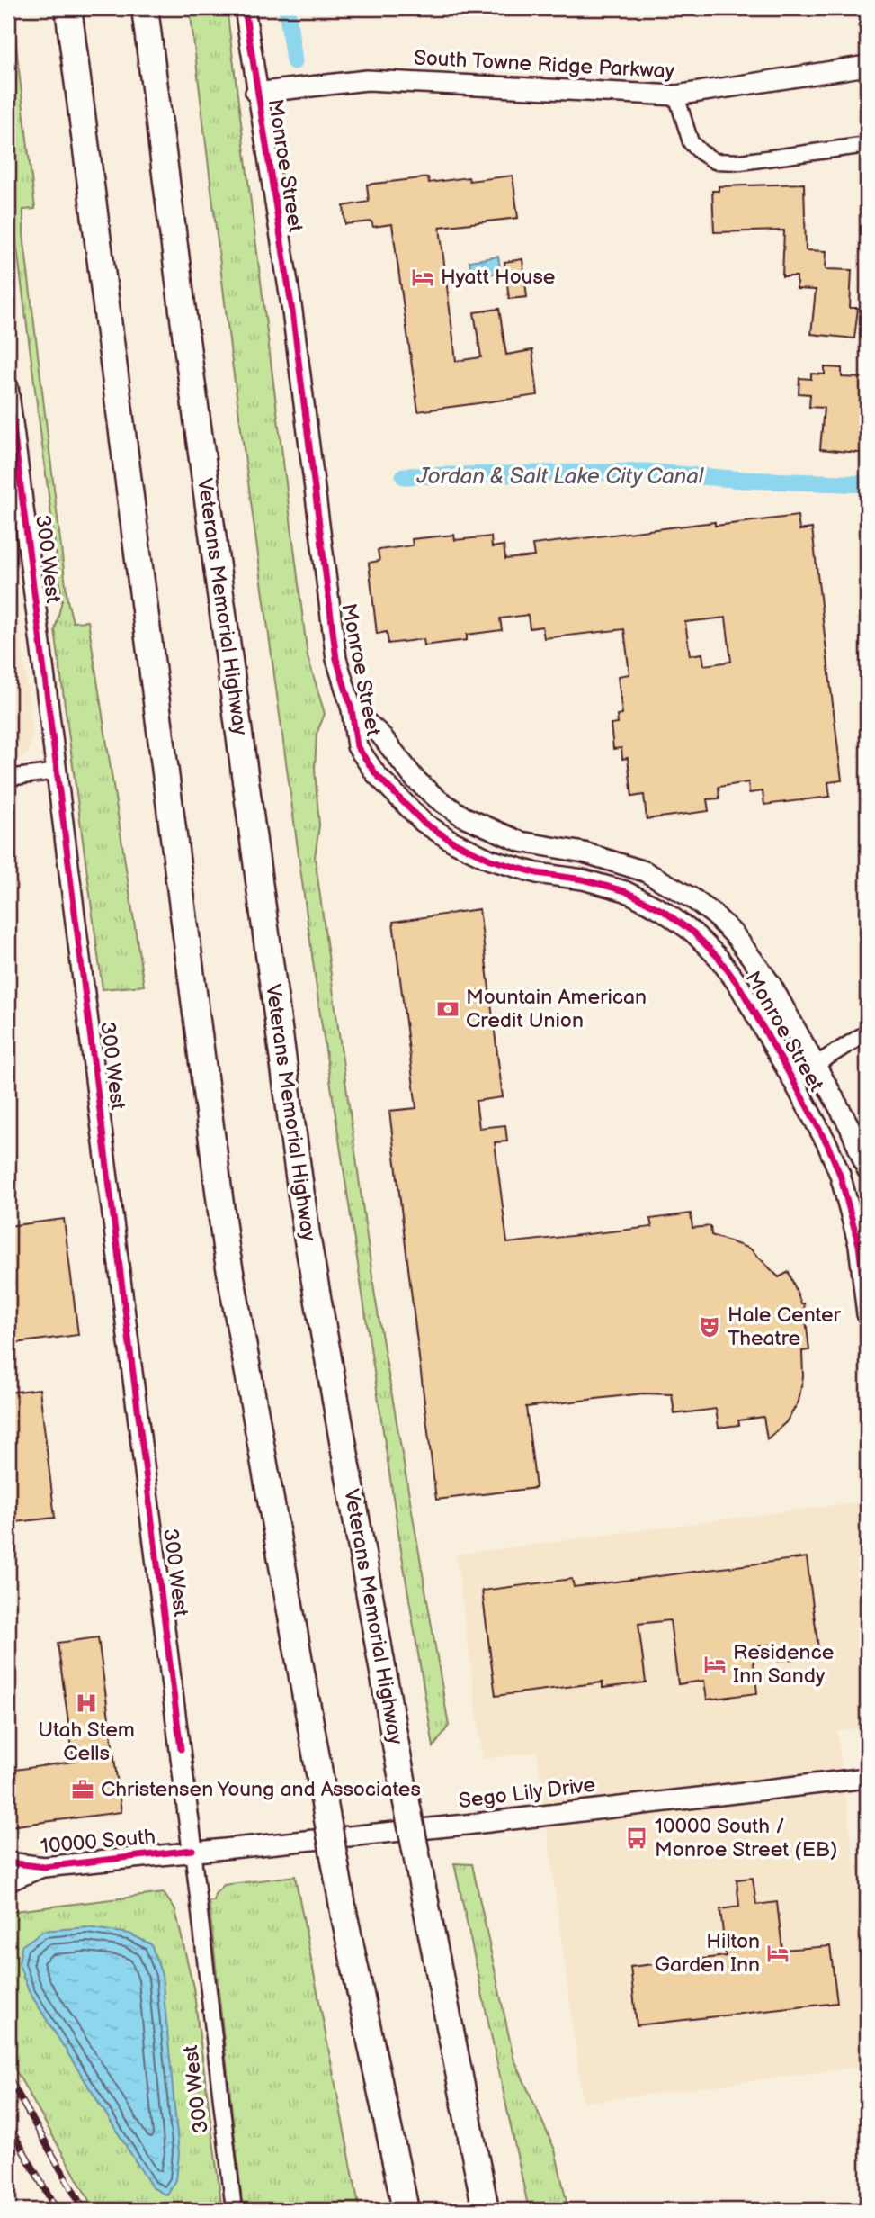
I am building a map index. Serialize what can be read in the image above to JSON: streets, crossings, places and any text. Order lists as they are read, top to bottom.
{
  "streets": {
    "highway": ["Veterans Memorial Highway"],
    "street": [
      "South Towne Ridge Parkway",
      "Monroe Street",
      "300 West",
      "Sego Lily Drive",
      "10000 South"
    ]
  },
  "crossings": [
    ["South Towne Ridge Parkway", "Monroe Street"],
    ["300 West", "Sego Lily Drive"],
    ["300 West", "10000 South"],
    ["Sego Lily Drive", "10000 South"]
  ],
  "water": ["Jordan & Salt Lake City Canal"],
  "places": {
    "hotel": ["Hyatt House", "Residence Inn Sandy", "Hilton Garden Inn"],
    "bank": ["Mountain American Credit Union"],
    "theatre": ["Hale Center Theatre"],
    "hospital": ["Utah Stem Cells"],
    "office": ["Christensen Young and Associates"],
    "bus stop": ["10000 South / Monroe Street (EB)"]
  }
}
